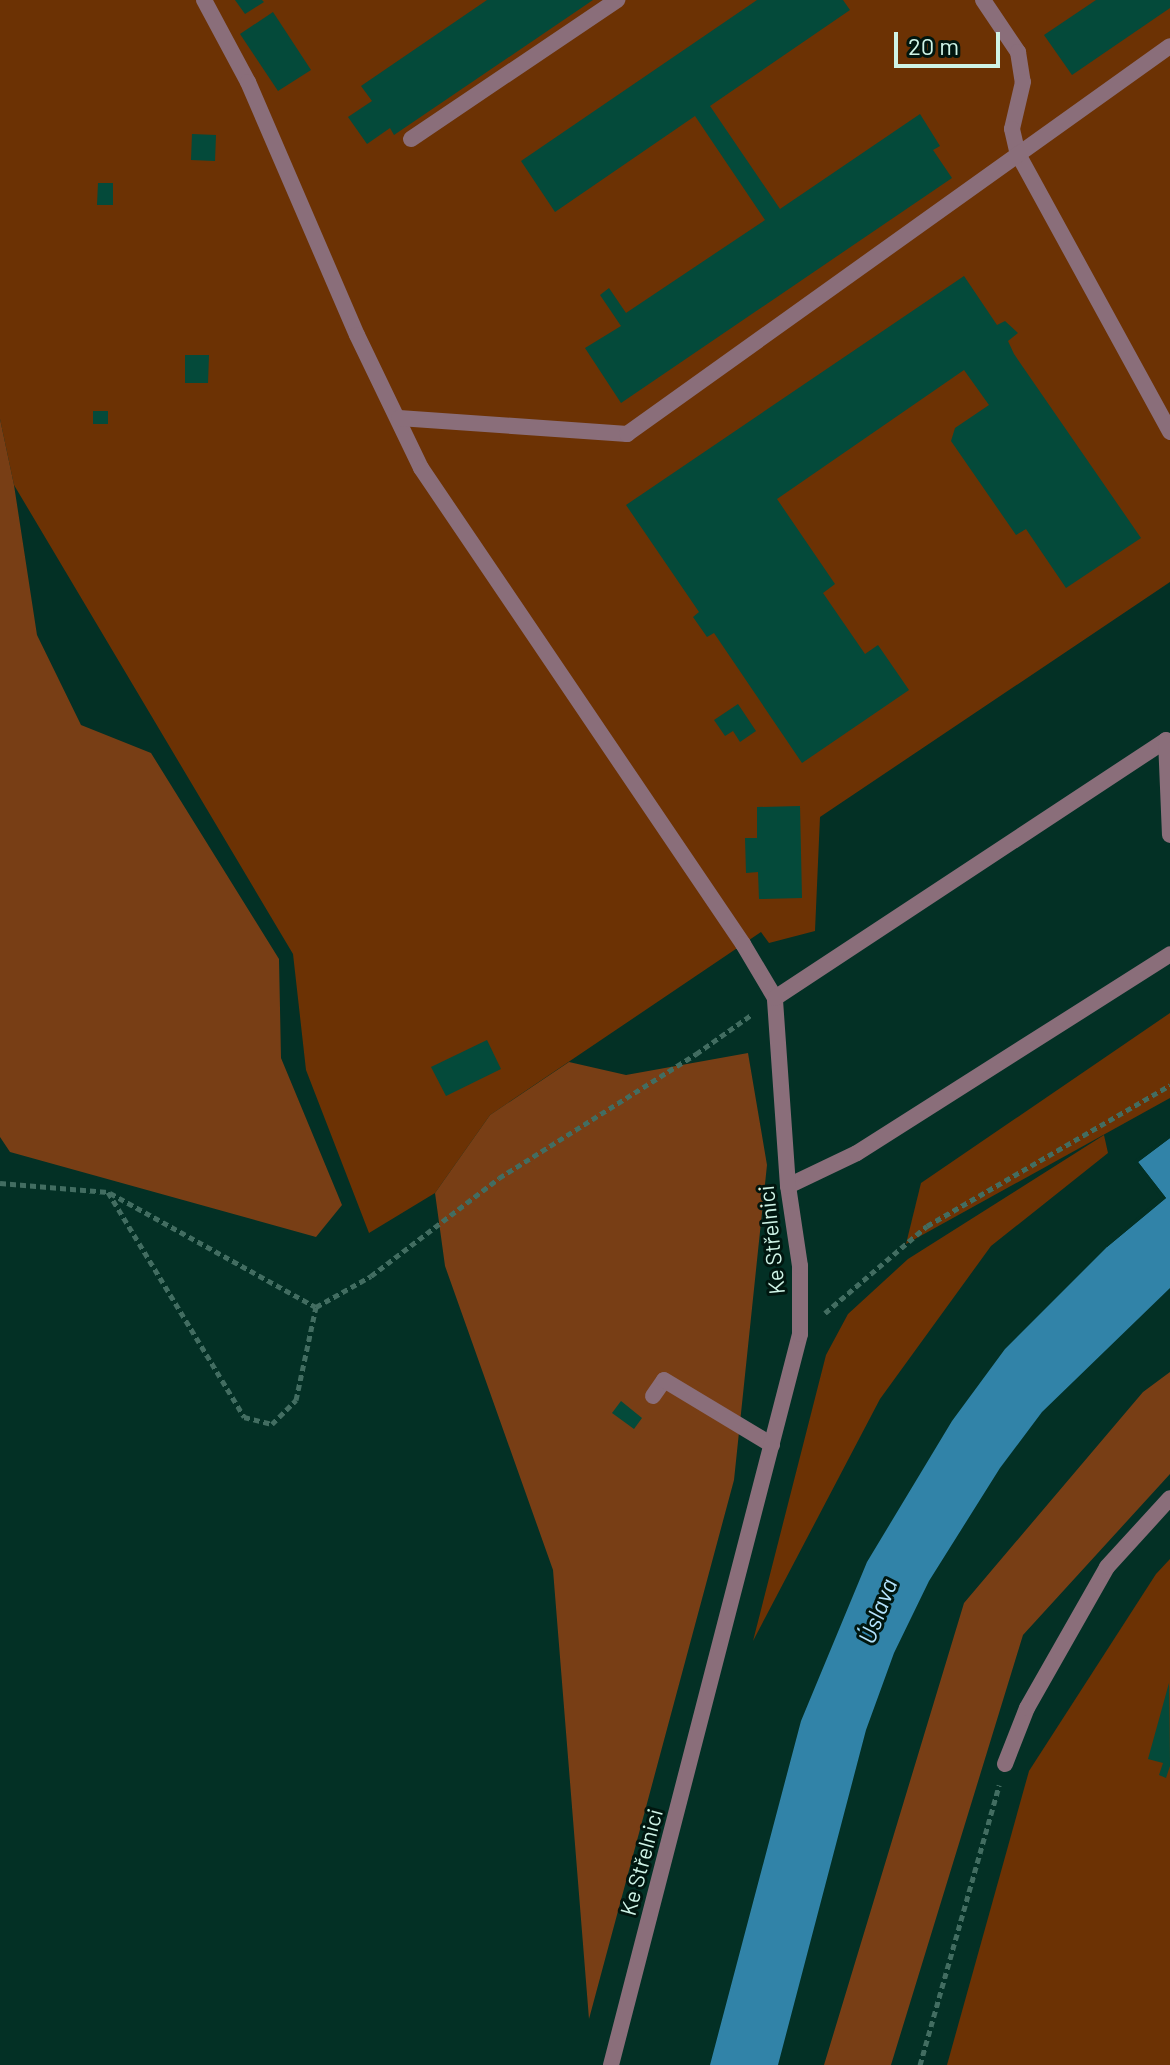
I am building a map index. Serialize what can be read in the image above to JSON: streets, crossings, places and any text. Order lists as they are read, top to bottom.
{
  "streets": {
    "lane": ["Ke Střelnici"]
  },
  "water": ["Úslava"],
  "scale_bar": "20 m"
}
